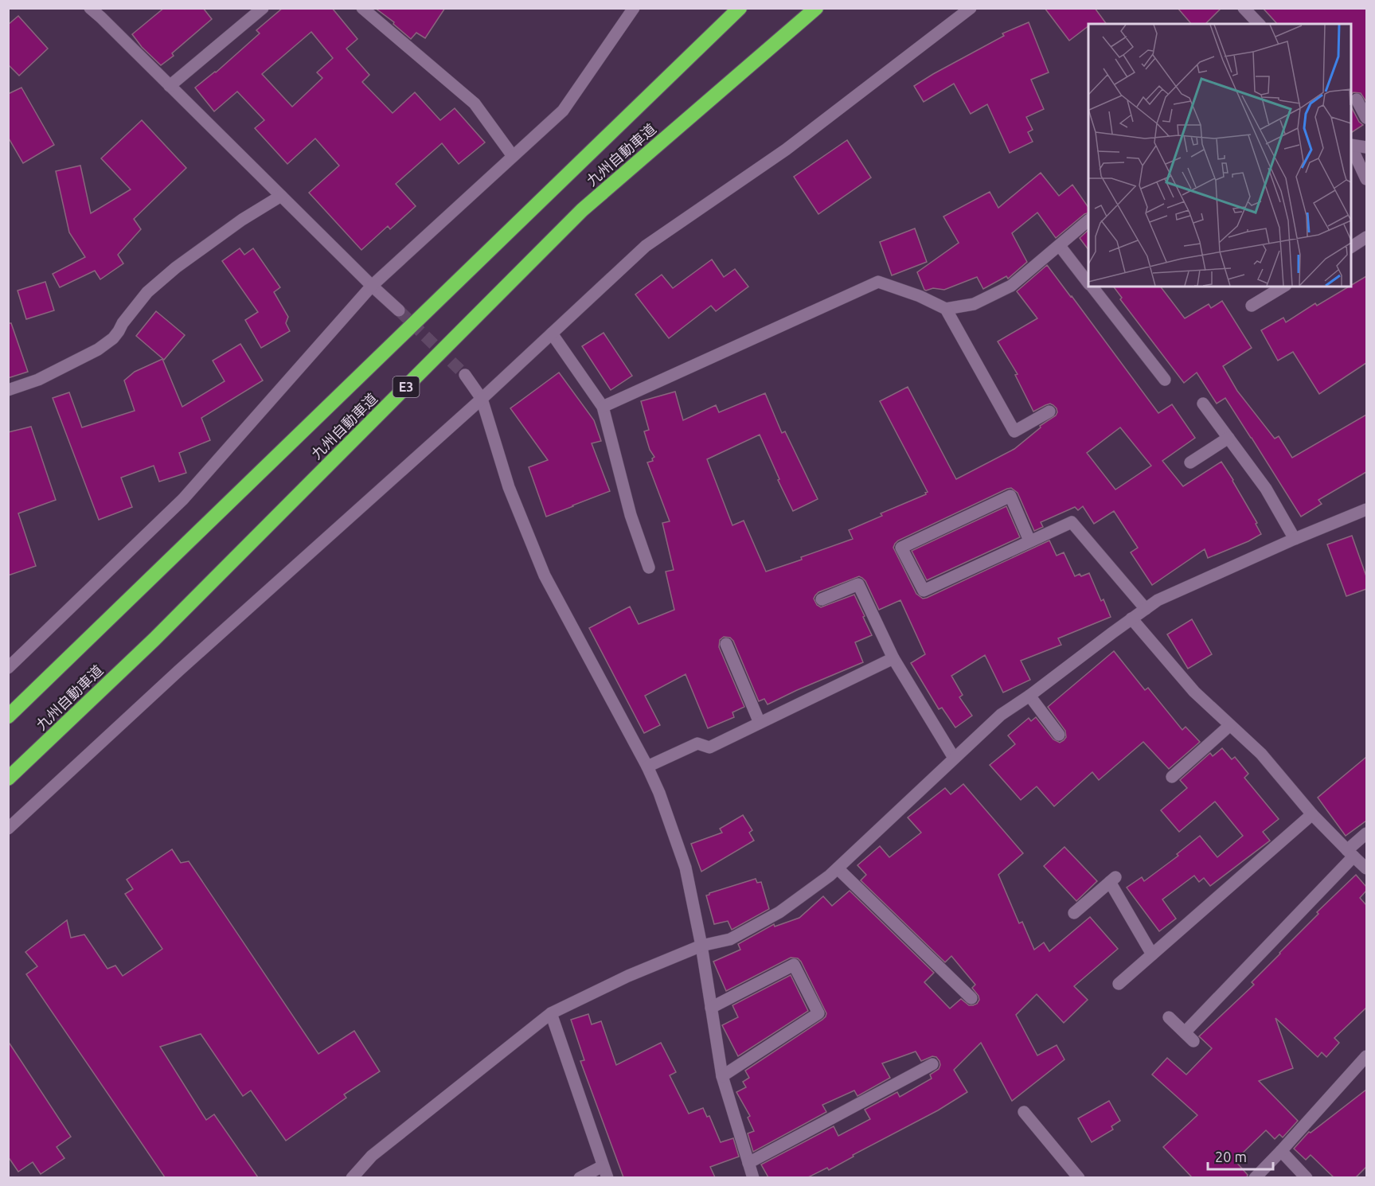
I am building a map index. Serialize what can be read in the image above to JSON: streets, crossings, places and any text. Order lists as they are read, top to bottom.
{
  "streets": {
    "highway": ["九州自動車道", "E3"]
  },
  "scale_bar": "20 m"
}
